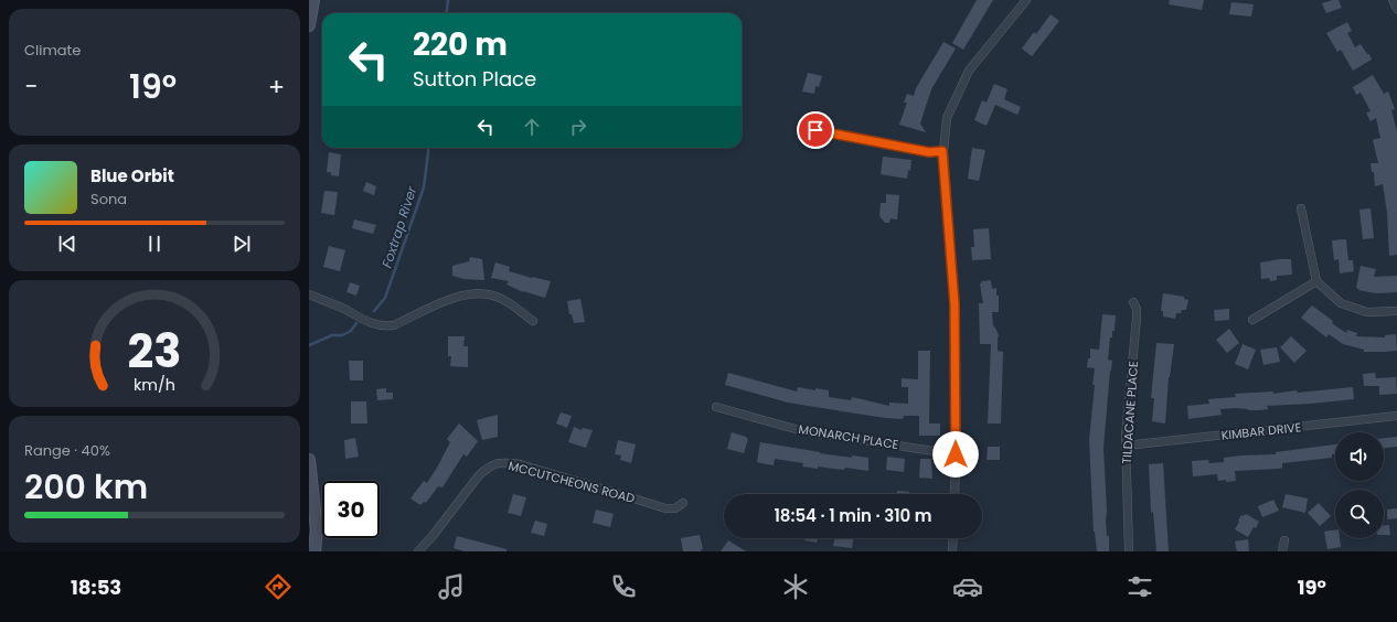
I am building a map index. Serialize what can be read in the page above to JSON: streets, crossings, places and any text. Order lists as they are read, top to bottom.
{
  "streets": {
    "street": [
      "TILDACANE PLACE",
      "KIMBAR DRIVE",
      "MONARCH PLACE",
      "MCCUTCHEONS ROAD"
    ]
  },
  "crossings": [
    ["TILDACANE PLACE", "KIMBAR DRIVE"]
  ],
  "water": ["Foxtrap River"],
  "page": {
    "tile": [
      "Climate",
      ["Range · 40%", "200 km"]
    ],
    "turn": ["220 m", "Sutton Place"],
    "heat": ["−", "19°", "+"],
    "song": ["Blue Orbit", "Sona"],
    "limit": "30",
    "trip": "18:54 · 1 min · 310 m",
    "tabs": ["18:53", "19°"],
    "gauge": ["23", "km/h"]
  }
}
